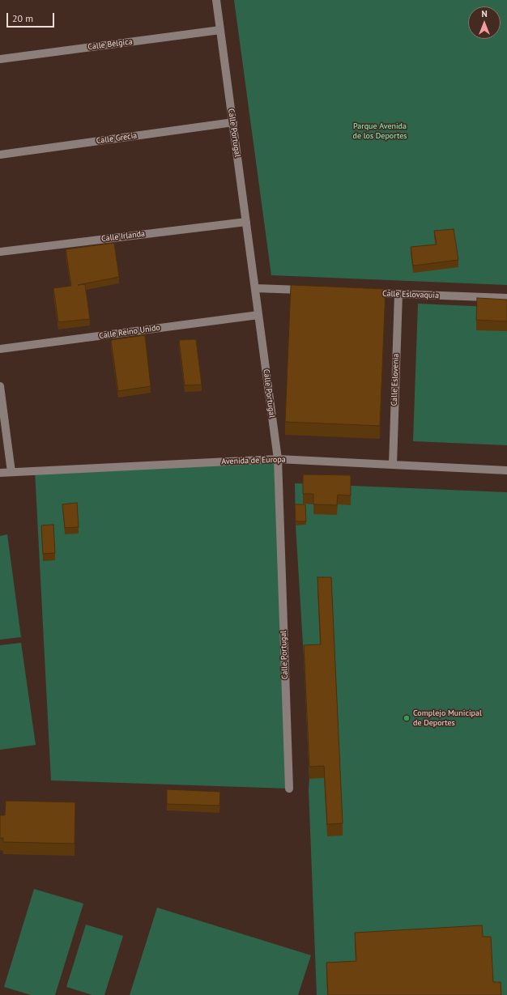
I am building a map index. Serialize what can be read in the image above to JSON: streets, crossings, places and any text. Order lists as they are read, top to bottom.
{
  "streets": {
    "street": [
      "Calle Bélgica",
      "Calle Portugal",
      "Calle Grecia",
      "Calle Irlanda",
      "Calle Eslovaquia",
      "Calle Reino Unido",
      "Calle Eslovenia",
      "Avenida de Europa"
    ]
  },
  "crossings": [
    ["Calle Bélgica", "Calle Portugal"],
    ["Calle Portugal", "Calle Grecia"],
    ["Calle Portugal", "Calle Irlanda"],
    ["Calle Portugal", "Calle Reino Unido"],
    ["Calle Portugal", "Avenida de Europa"],
    ["Calle Eslovaquia", "Calle Eslovenia"],
    ["Calle Eslovenia", "Avenida de Europa"]
  ],
  "parks": ["Parque Avenida de los Deportes"],
  "places": ["Complejo Municipal de Deportes"],
  "scale_bar": "20 m",
  "north": "top"
}
